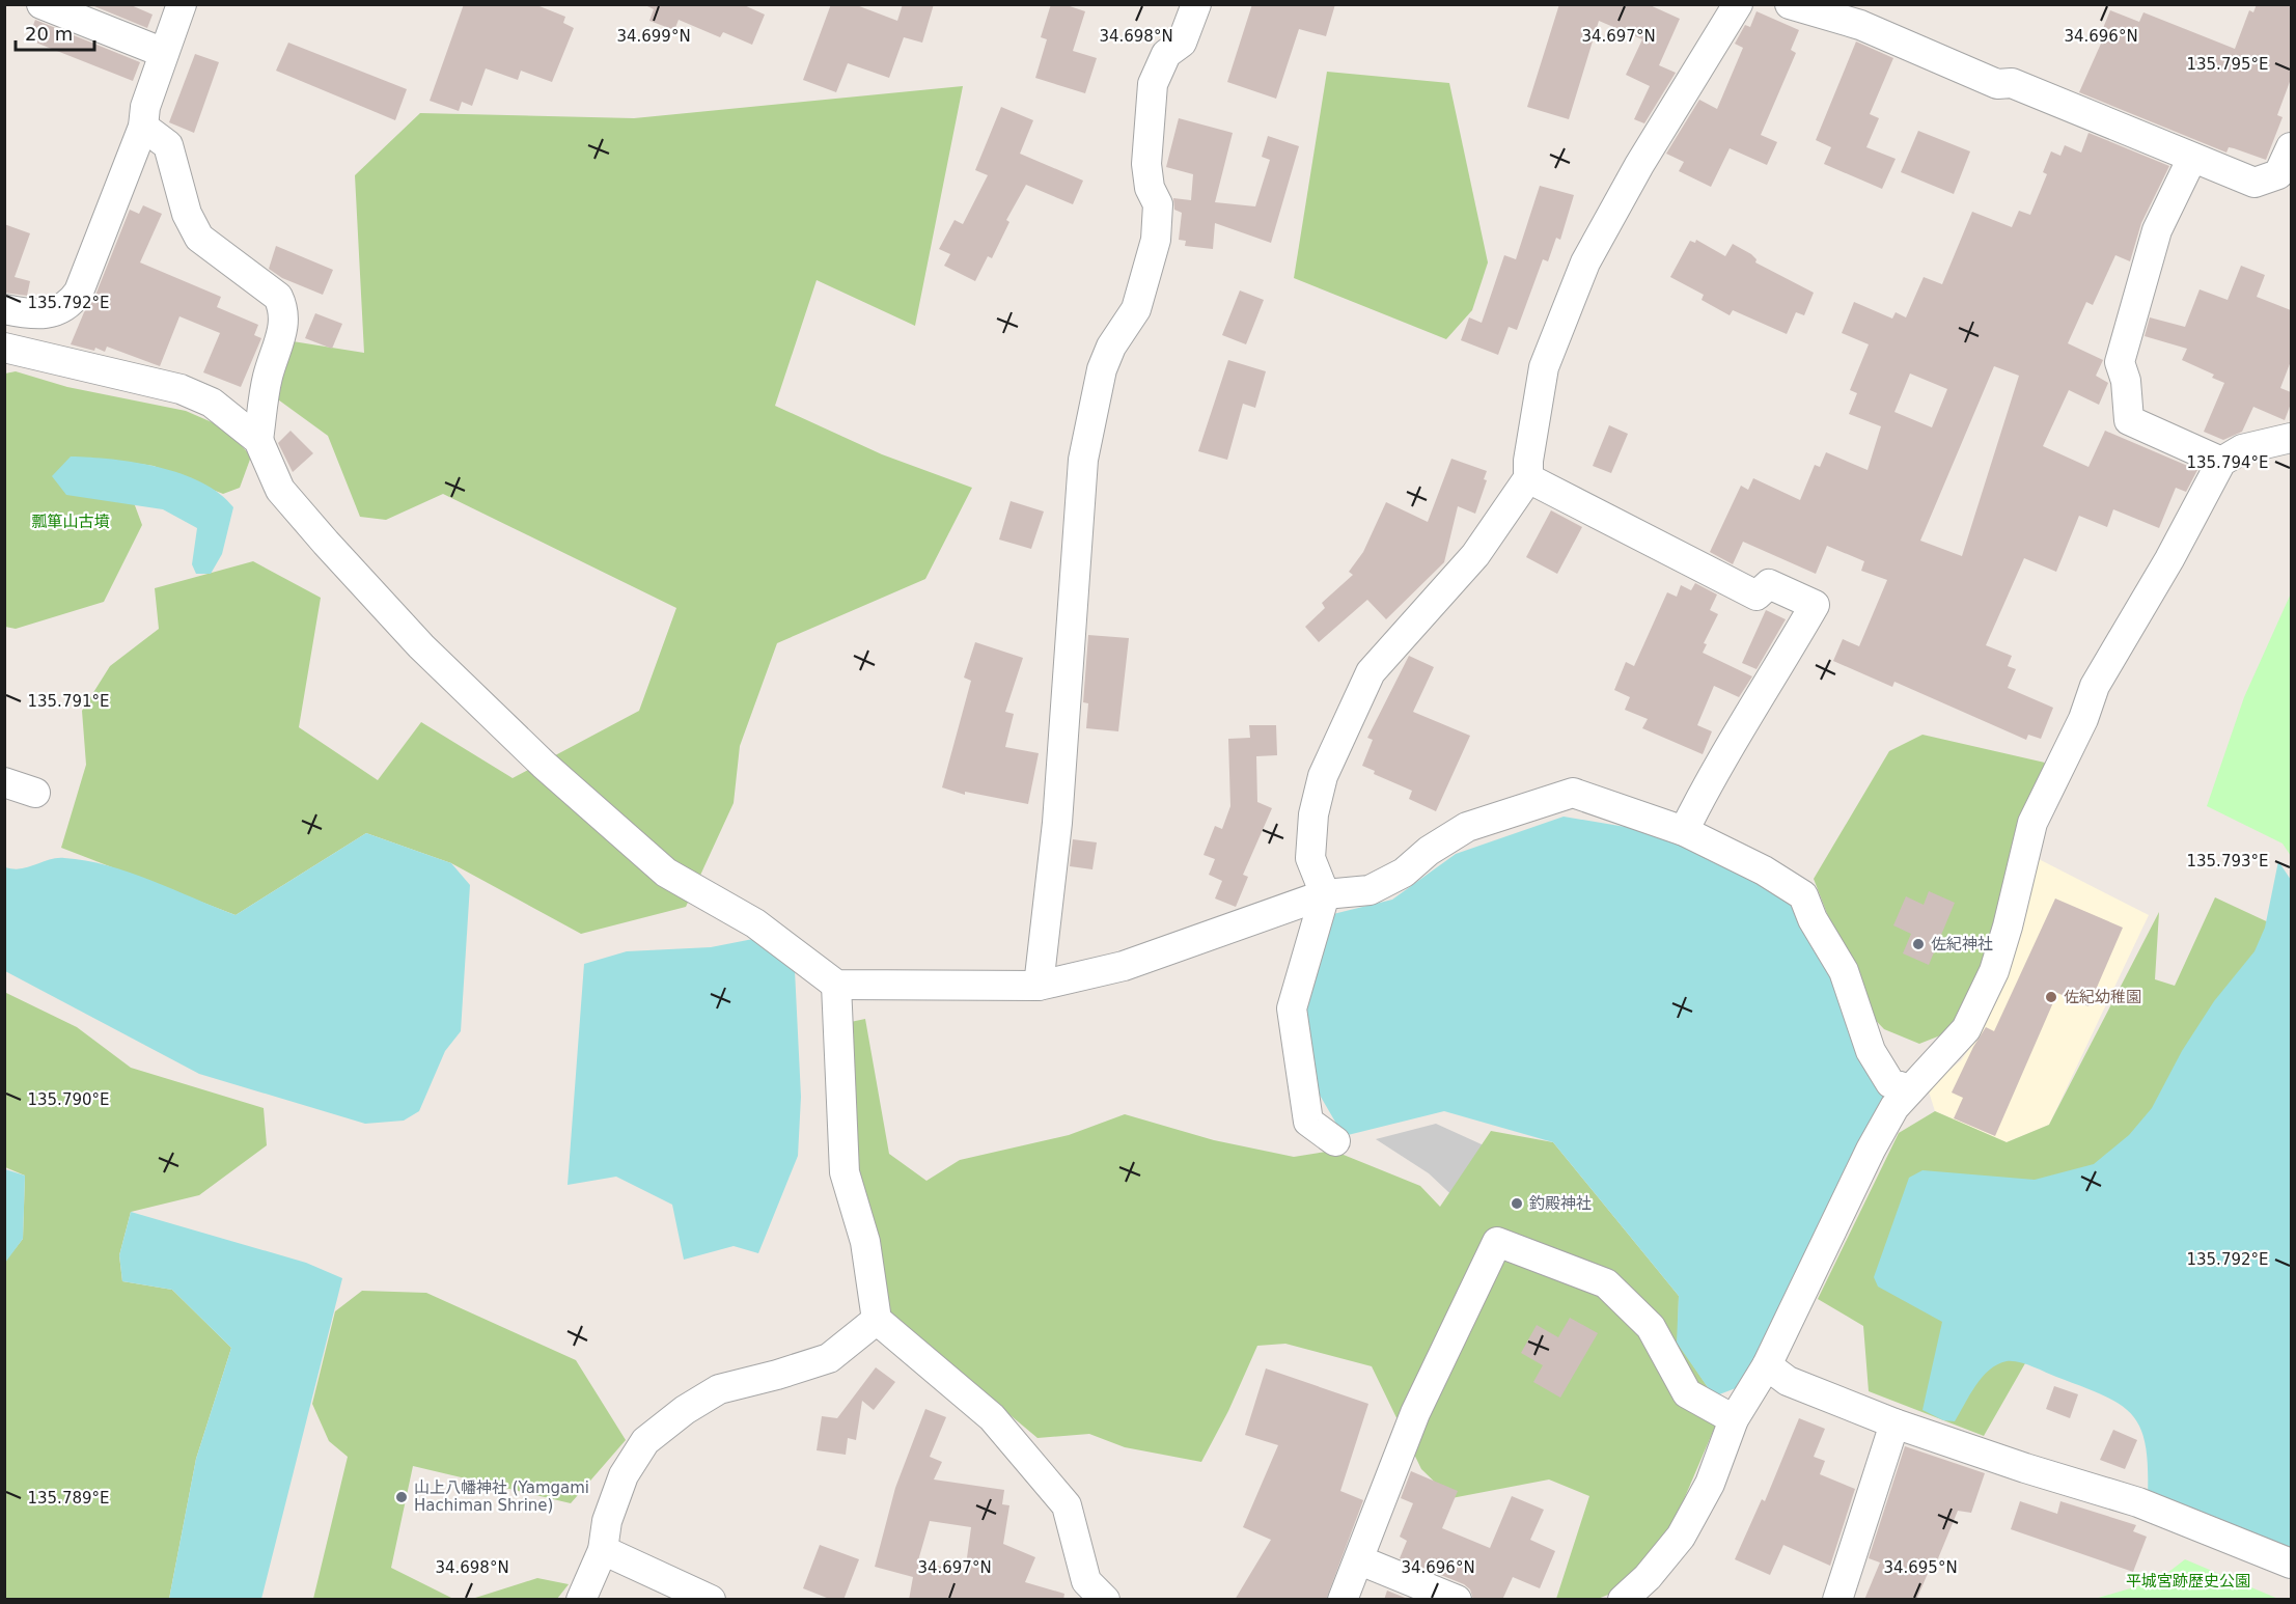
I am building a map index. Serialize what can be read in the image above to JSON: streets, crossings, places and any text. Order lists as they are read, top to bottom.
{
  "parks": ["瓢箪山古墳", "平城宮跡歴史公園"],
  "places": [
    "佐紀神社",
    "佐紀幼稚園",
    "釣殿神社",
    "山上八幡神社 (Yamgami Hachiman Shrine)"
  ],
  "scale_bar": "20 m",
  "coordinates": [
    "34.699°N",
    "34.698°N",
    "34.697°N",
    "34.696°N",
    "135.795°E",
    "135.792°E",
    "135.794°E",
    "135.791°E",
    "135.793°E",
    "135.790°E",
    "135.789°E",
    "34.695°N"
  ]
}
